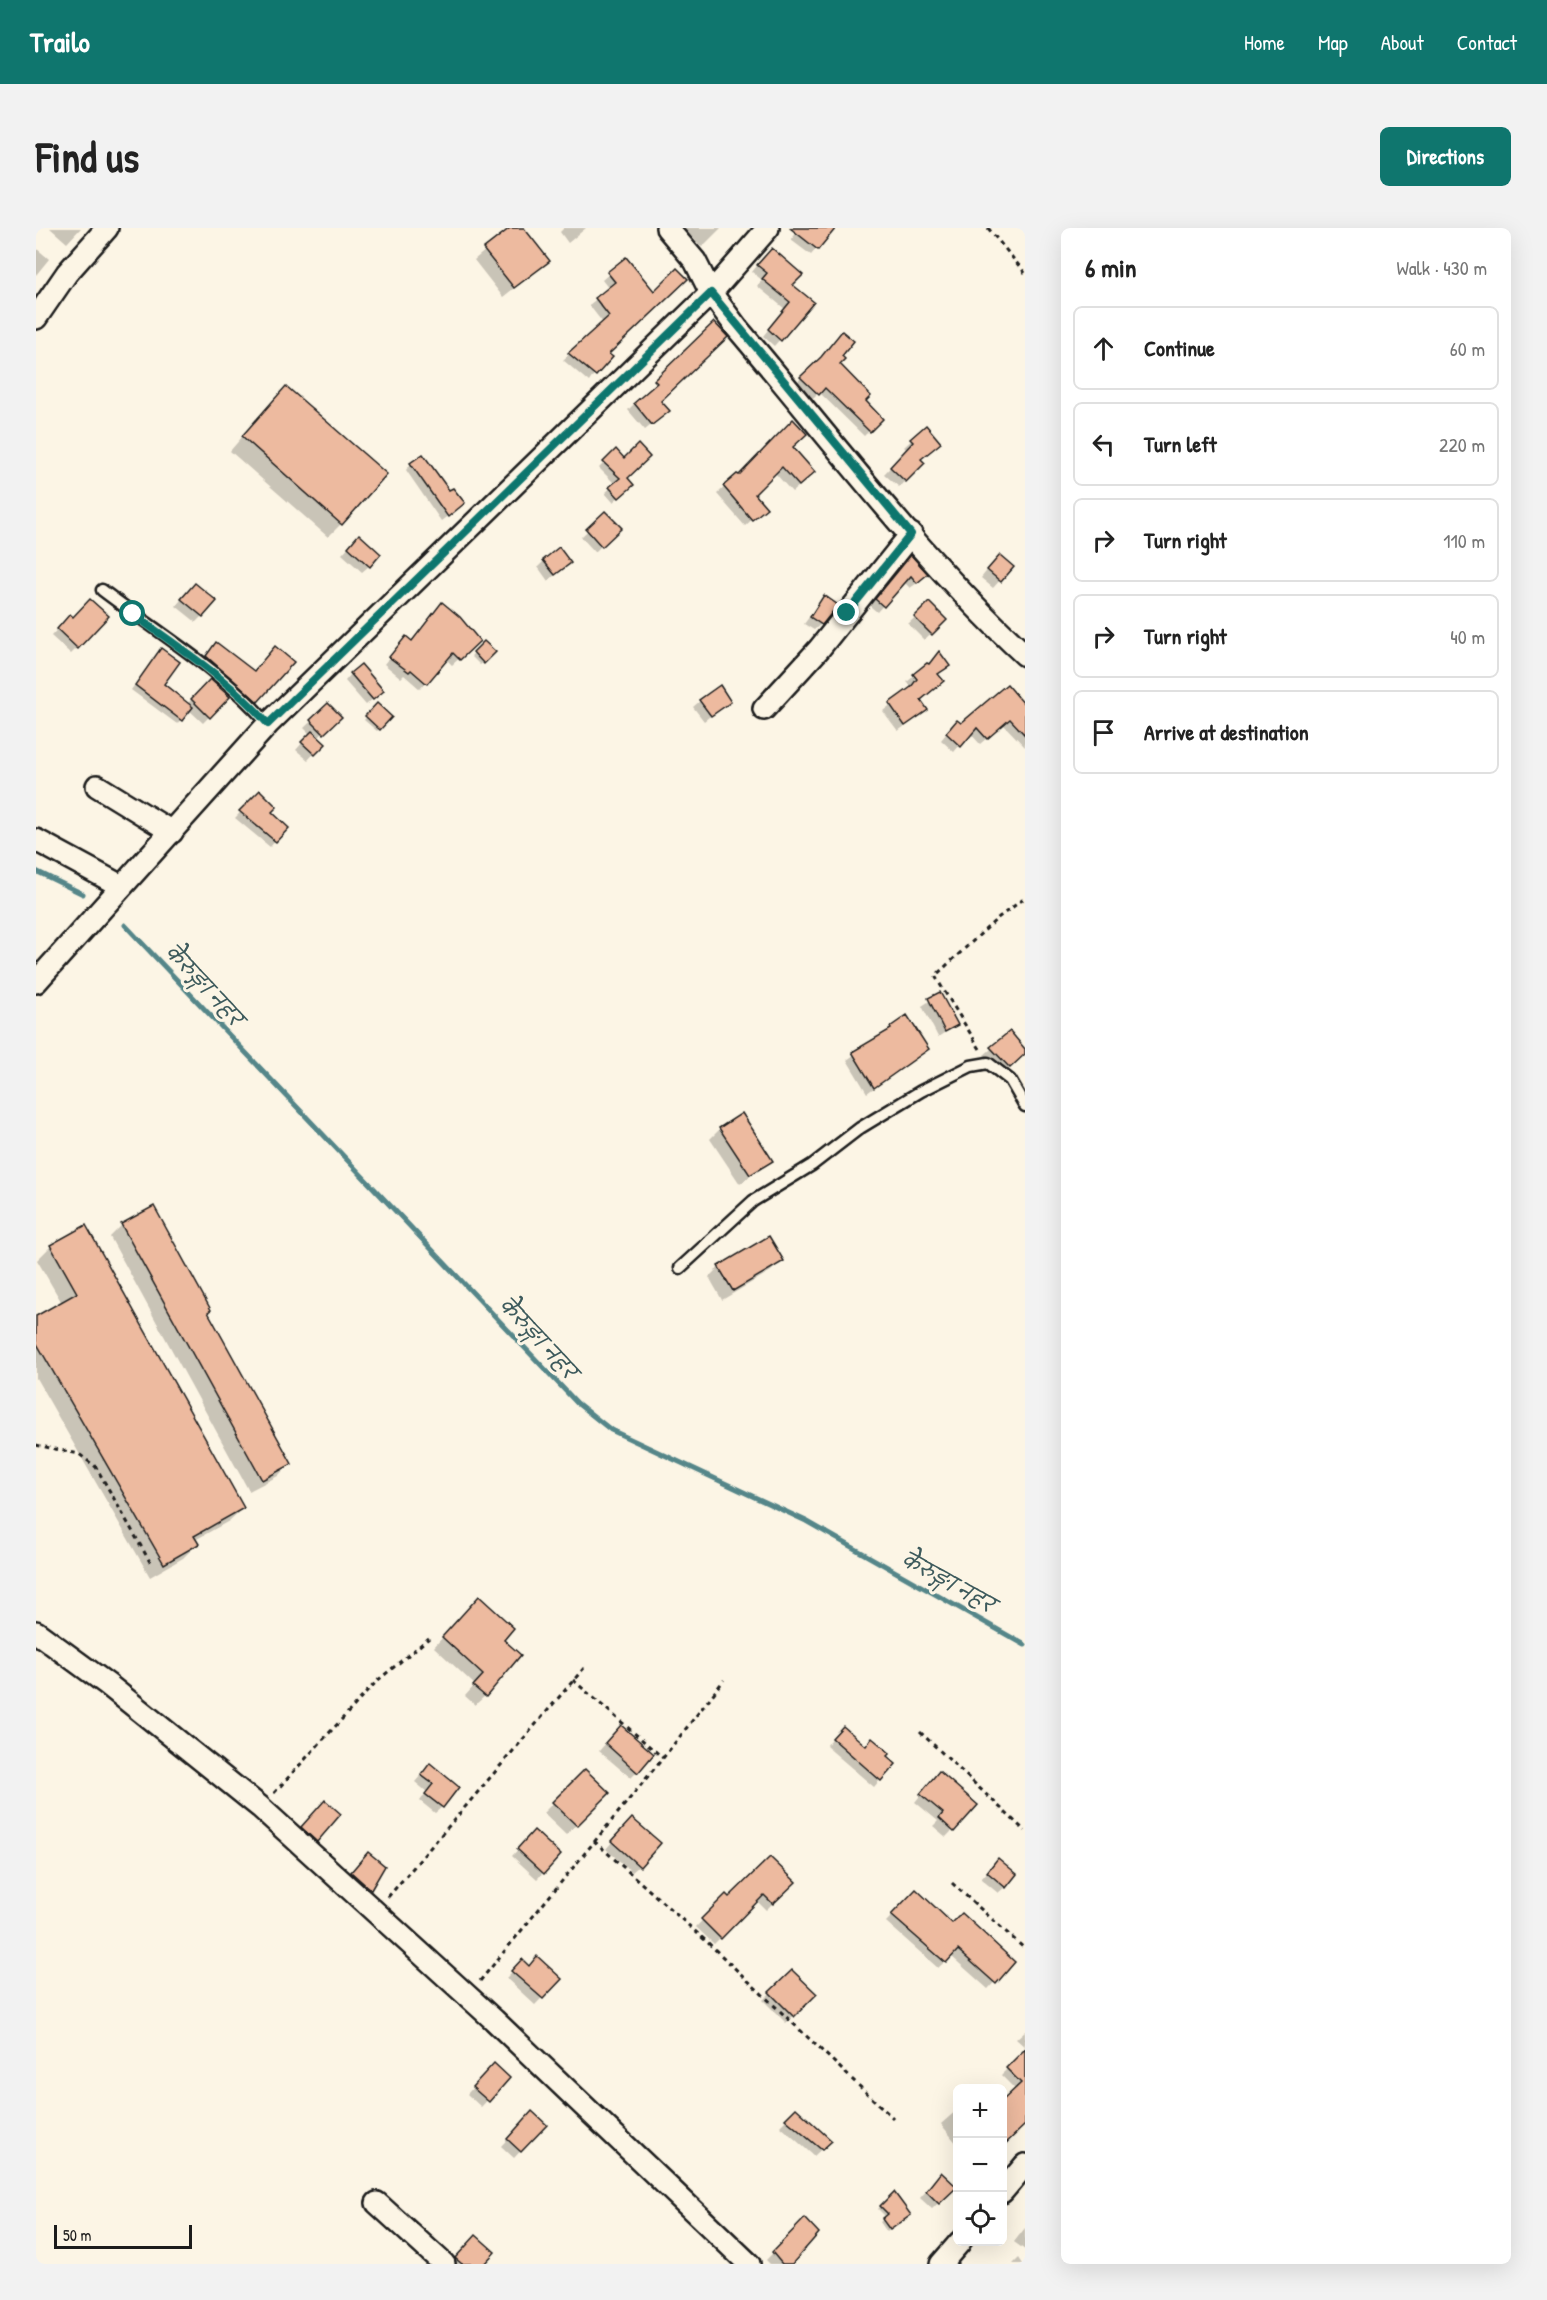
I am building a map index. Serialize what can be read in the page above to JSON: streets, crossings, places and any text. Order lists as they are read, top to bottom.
{
  "water": ["केेरुङ्गा नहर"],
  "scale_bar": "50 m",
  "page": {
    "header": "Trailo",
    "nav": [
      "Home",
      "Map",
      "About",
      "Contact"
    ],
    "buttons": "Directions",
    "title": "Find us",
    "heading": ["6 min", "Walk · 430 m"],
    "list": [
      ["Continue", "60 m"],
      ["Turn left", "220 m"],
      ["Turn right", "110 m"],
      ["Turn right", "40 m"],
      "Arrive at destination"
    ],
    "map_buttons": ["+", "−"],
    "scale": "50 m"
  }
}
